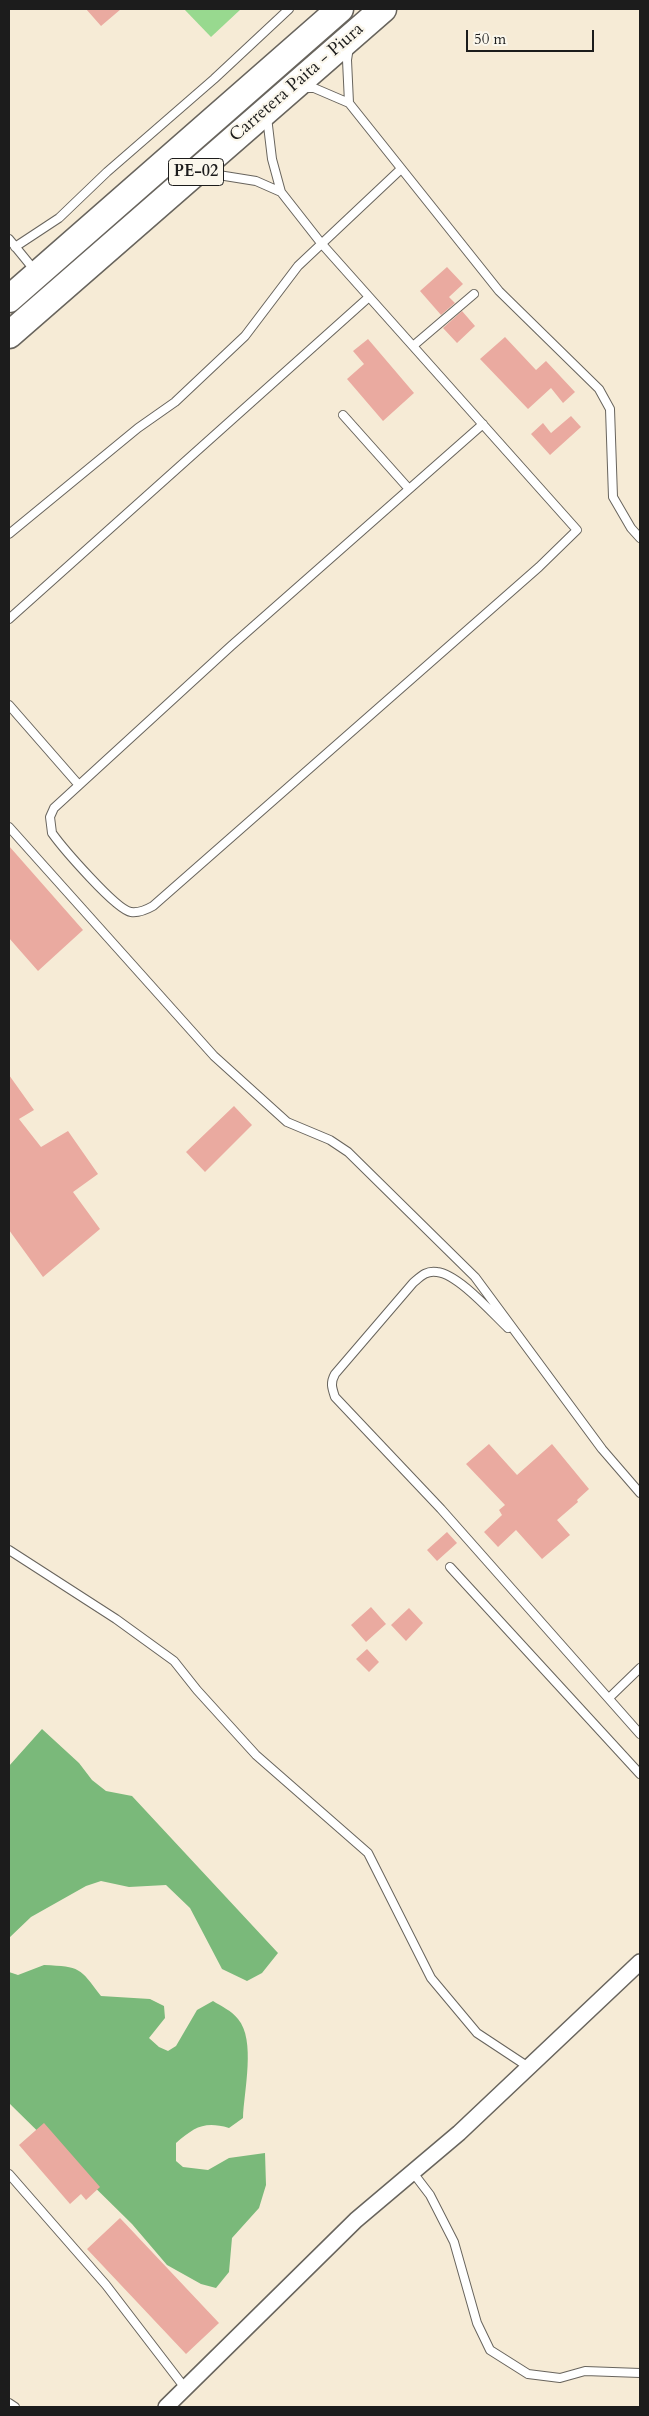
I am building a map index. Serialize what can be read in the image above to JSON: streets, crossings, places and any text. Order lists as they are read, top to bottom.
{
  "streets": {
    "highway": ["Carretera Paita - Piura", "PE-02"]
  },
  "scale_bar": "50 m"
}
